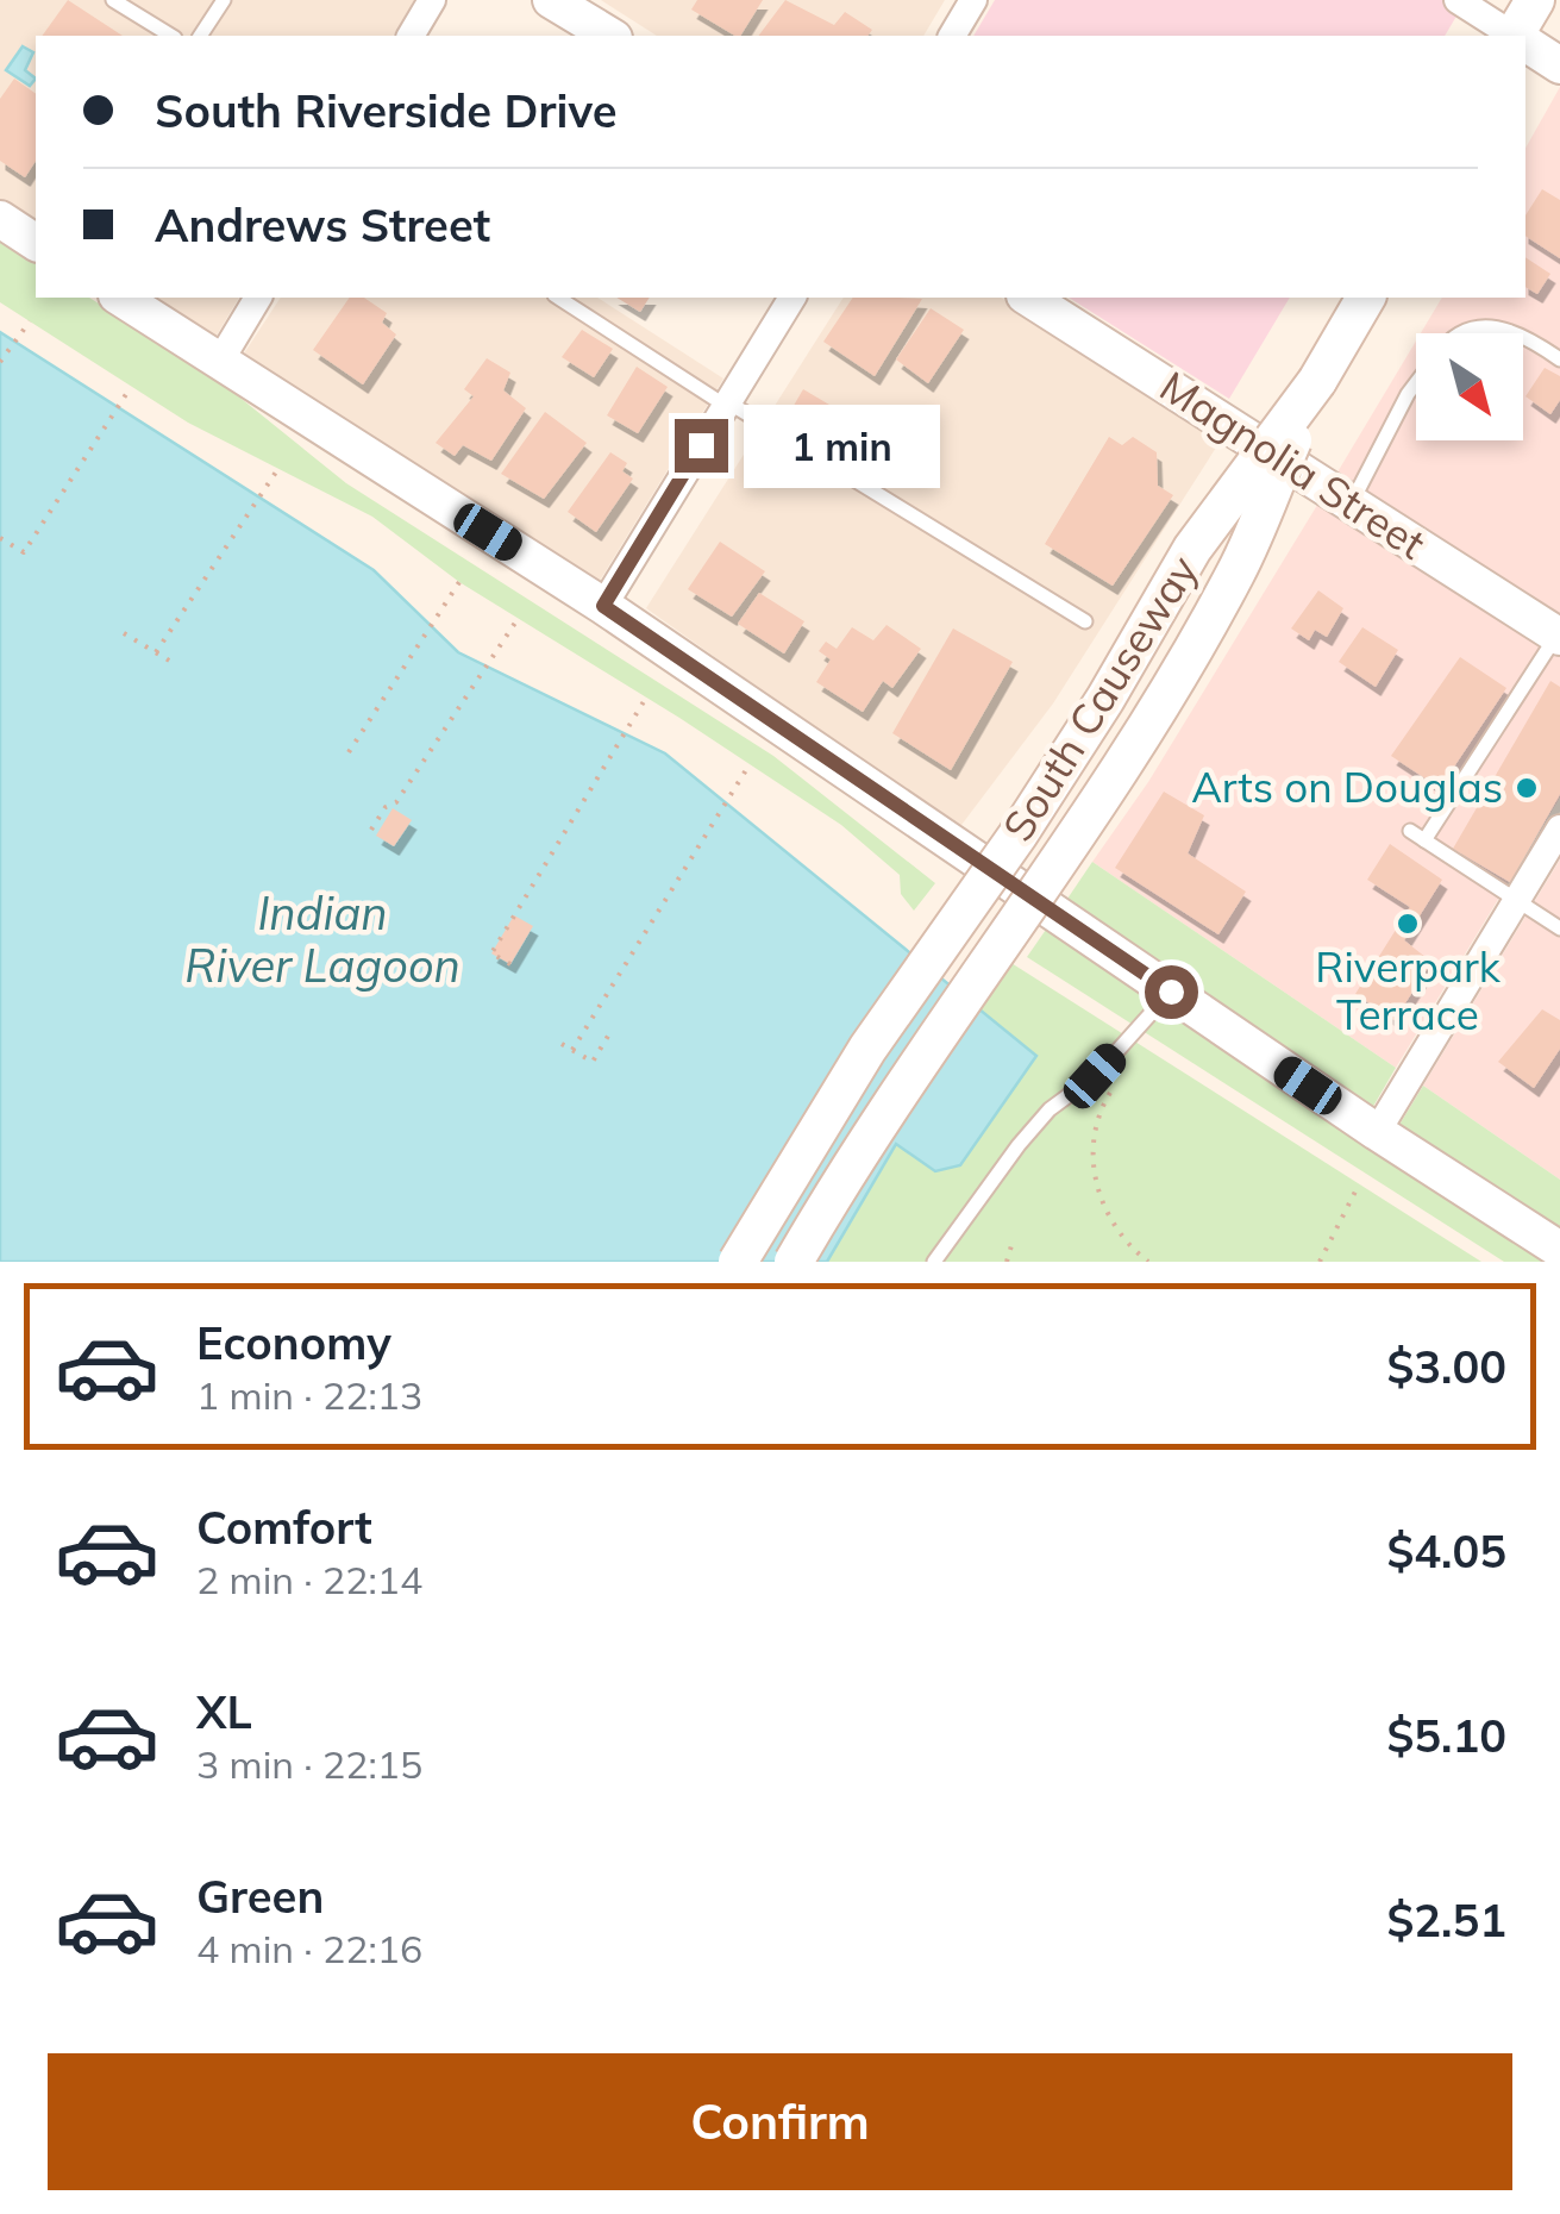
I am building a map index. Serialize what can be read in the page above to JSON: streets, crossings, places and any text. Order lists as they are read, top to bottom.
{
  "streets": {
    "main road": ["South Causeway"],
    "street": ["Magnolia Street"]
  },
  "water": ["Indian River Lagoon"],
  "places": ["Arts on Douglas", "Riverpark Terrace"],
  "north": "bottom right",
  "page": {
    "banner": ["South Riverside Drive", "Andrews Street"],
    "bubble": "1 min",
    "list": [
      {
        "name": "Economy",
        "note": "1 min · 22:13",
        "value": "$3.00"
      },
      {
        "name": "Comfort",
        "note": "2 min · 22:14",
        "value": "$4.05"
      },
      {
        "name": "XL",
        "note": "3 min · 22:15",
        "value": "$5.10"
      },
      {
        "name": "Green",
        "note": "4 min · 22:16",
        "value": "$2.51"
      }
    ],
    "buttons": "Confirm"
  }
}
